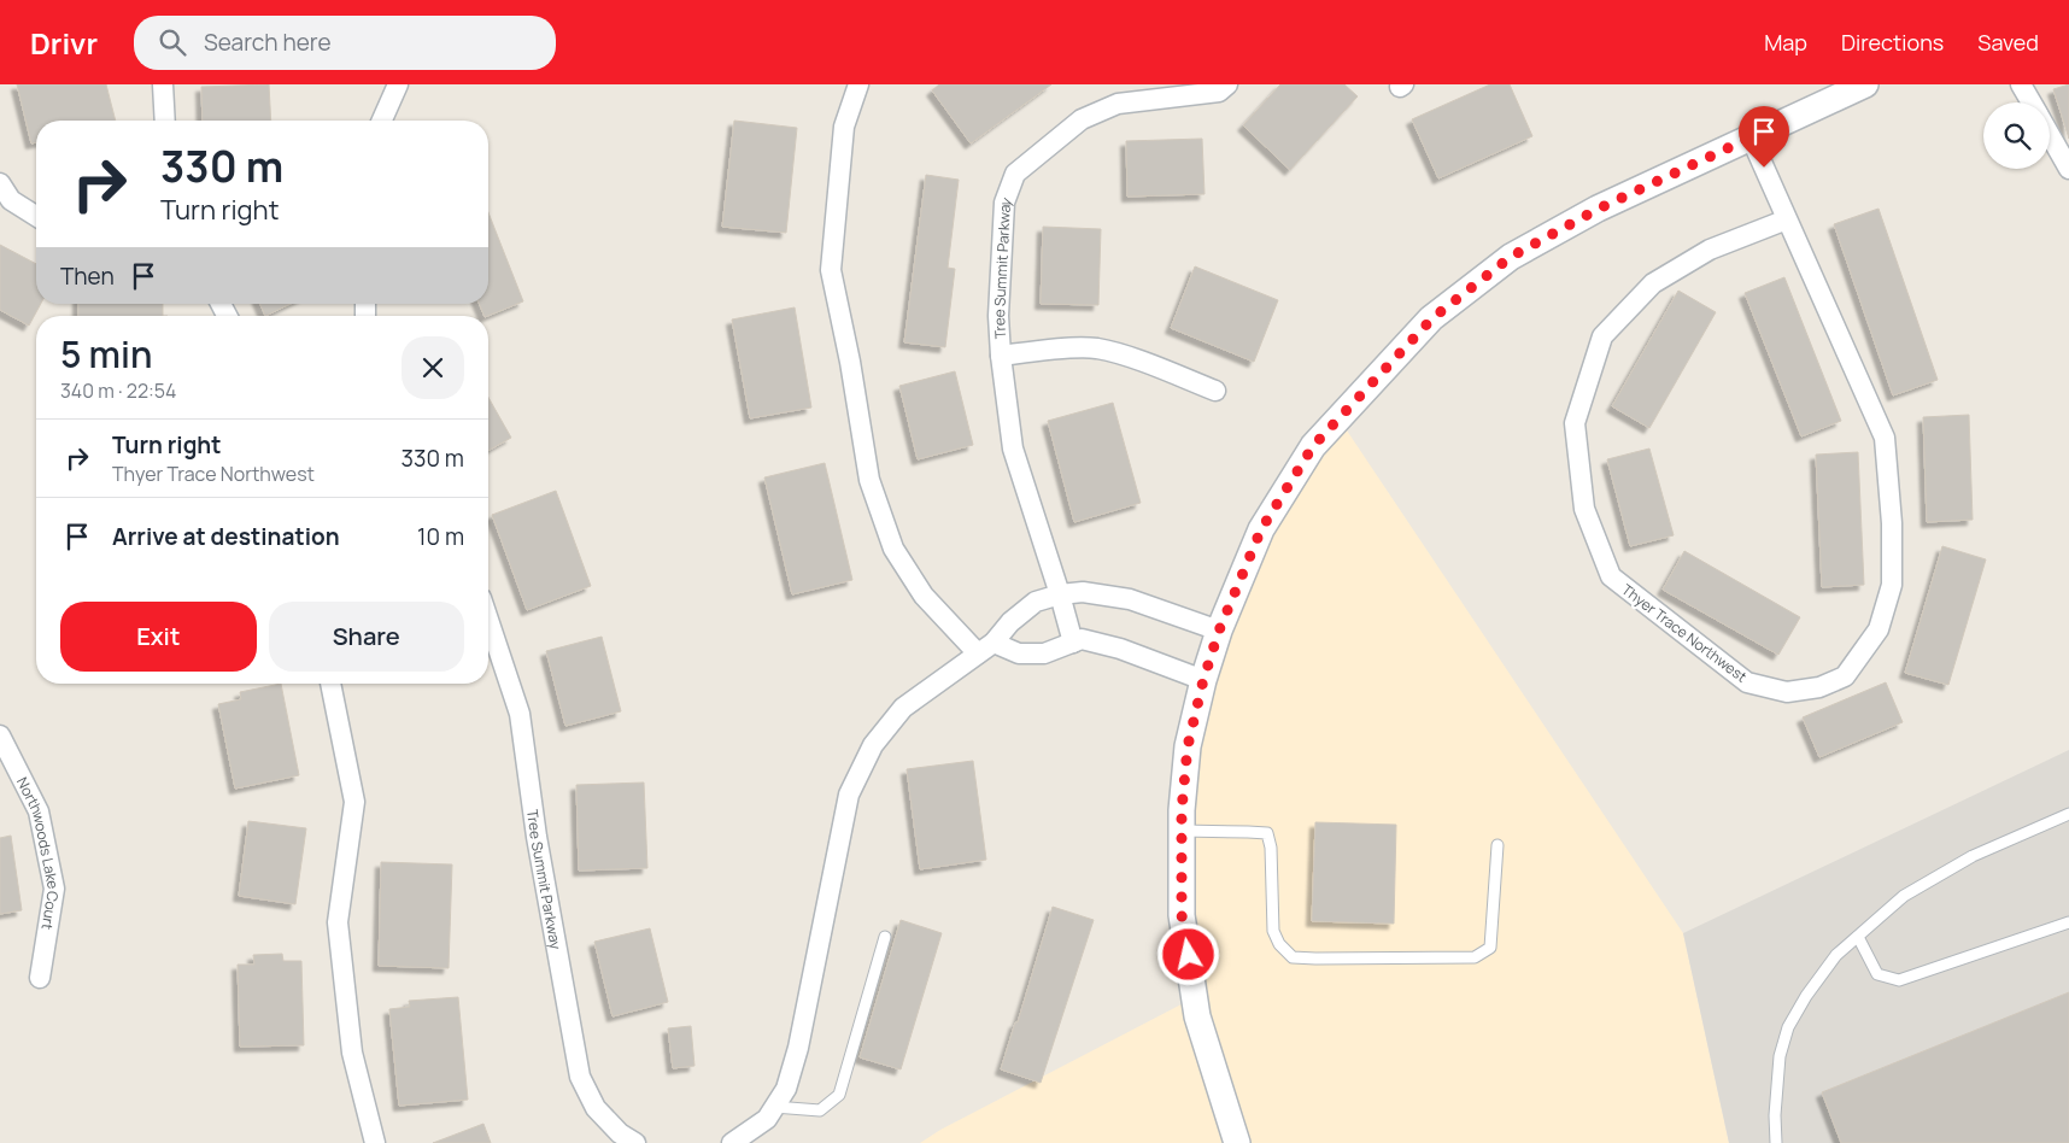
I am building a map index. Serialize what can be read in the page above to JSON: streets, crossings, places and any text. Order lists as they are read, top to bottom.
{
  "streets": {
    "street": ["Tree Summit Parkway", "Thyer Trace Northwest", "Northwoods Lake Court"]
  },
  "page": {
    "header": "Drivr",
    "search": "Search here",
    "nav": ["Map", "Directions", "Saved"],
    "turn": ["330 m", "Turn right"],
    "then": "Then",
    "heading": ["5 min", "340 m · 22:54"],
    "list": [
      {
        "name": "Turn right",
        "note": "Thyer Trace Northwest",
        "value": "330 m"
      },
      {
        "name": "Arrive at destination",
        "value": "10 m"
      }
    ],
    "buttons": ["Exit", "Share"]
  }
}
